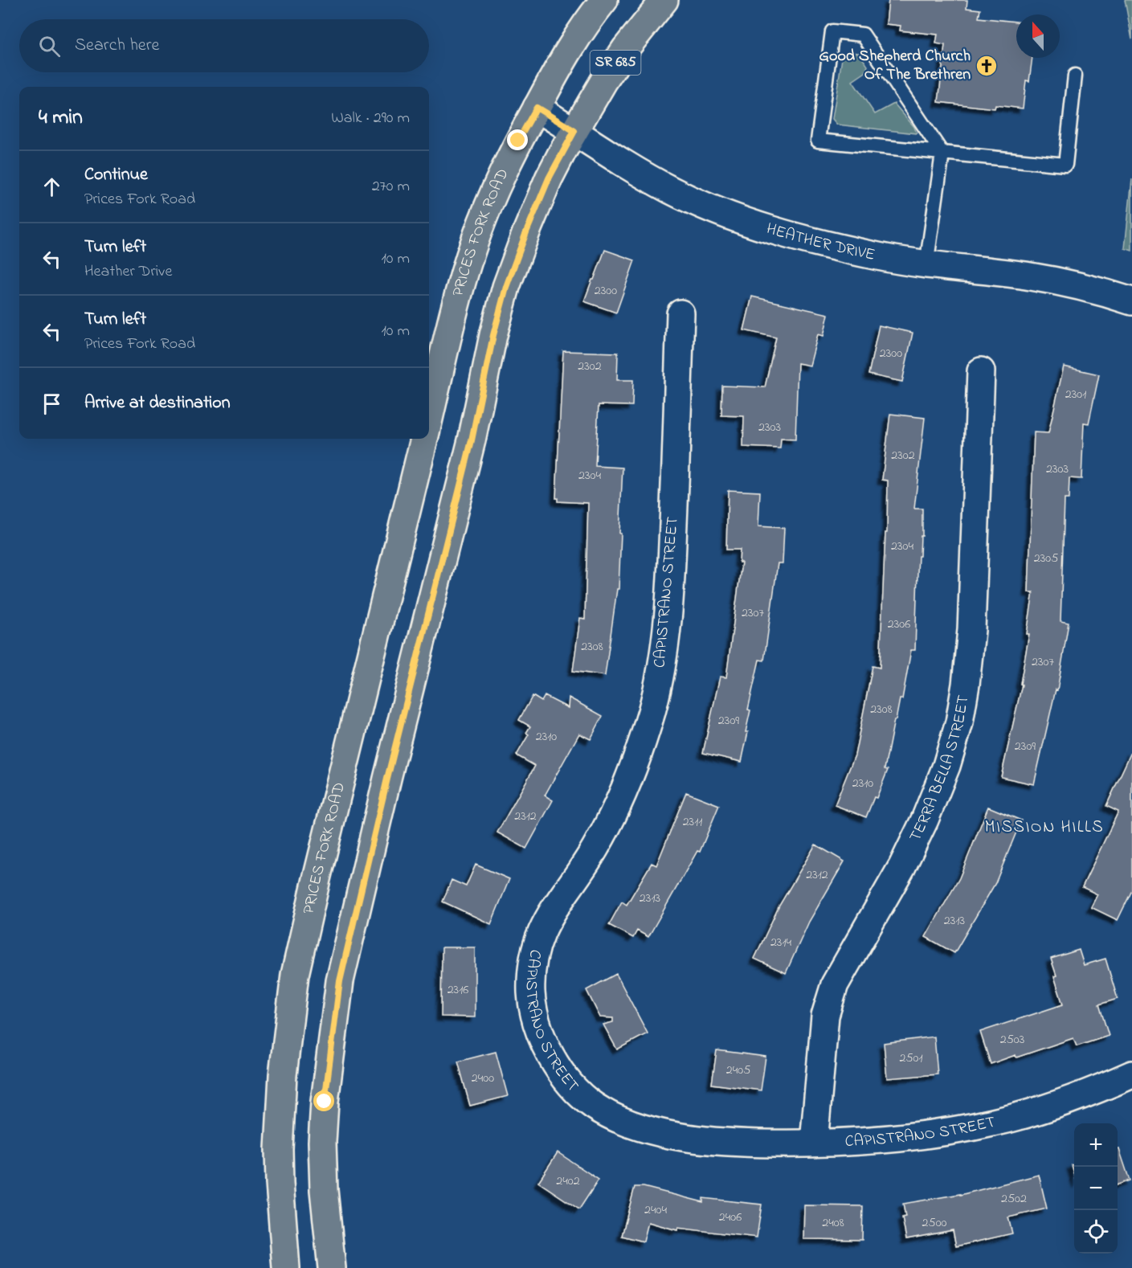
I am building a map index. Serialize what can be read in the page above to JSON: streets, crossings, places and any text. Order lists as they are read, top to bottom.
{
  "streets": {
    "main road": ["SR 685", "PRICES FORK ROAD"],
    "street": ["HEATHER DRIVE", "CAPISTRANO STREET", "TERRA BELLA STREET"]
  },
  "crossings": [
    ["SR 685", "HEATHER DRIVE"],
    ["PRICES FORK ROAD", "HEATHER DRIVE"],
    ["CAPISTRANO STREET", "TERRA BELLA STREET"]
  ],
  "districts": ["MISSION HILLS"],
  "places": {
    "church": ["Good Shepherd Church Of The Brethren"]
  },
  "house_numbers": [
    "2300",
    "2300",
    "2302",
    "2301",
    "2303",
    "2302",
    "2303",
    "2304",
    "2304",
    "2305",
    "2307",
    "2306",
    "2308",
    "2307",
    "2308",
    "2309",
    "2310",
    "2309",
    "2310",
    "2312",
    "2311",
    "2312",
    "2313",
    "2313",
    "2314",
    "2316",
    "2503",
    "2501",
    "2405",
    "2400",
    "2402",
    "2502",
    "2404",
    "2406",
    "2408",
    "2500"
  ],
  "north": "top",
  "page": {
    "search": "Search here",
    "heading": ["4 min", "Walk · 290 m"],
    "list": [
      ["Continue", "Prices Fork Road", "270 m"],
      ["Turn left", "Heather Drive", "10 m"],
      ["Turn left", "Prices Fork Road", "10 m"],
      "Arrive at destination"
    ],
    "map_buttons": ["+", "−"]
  }
}
